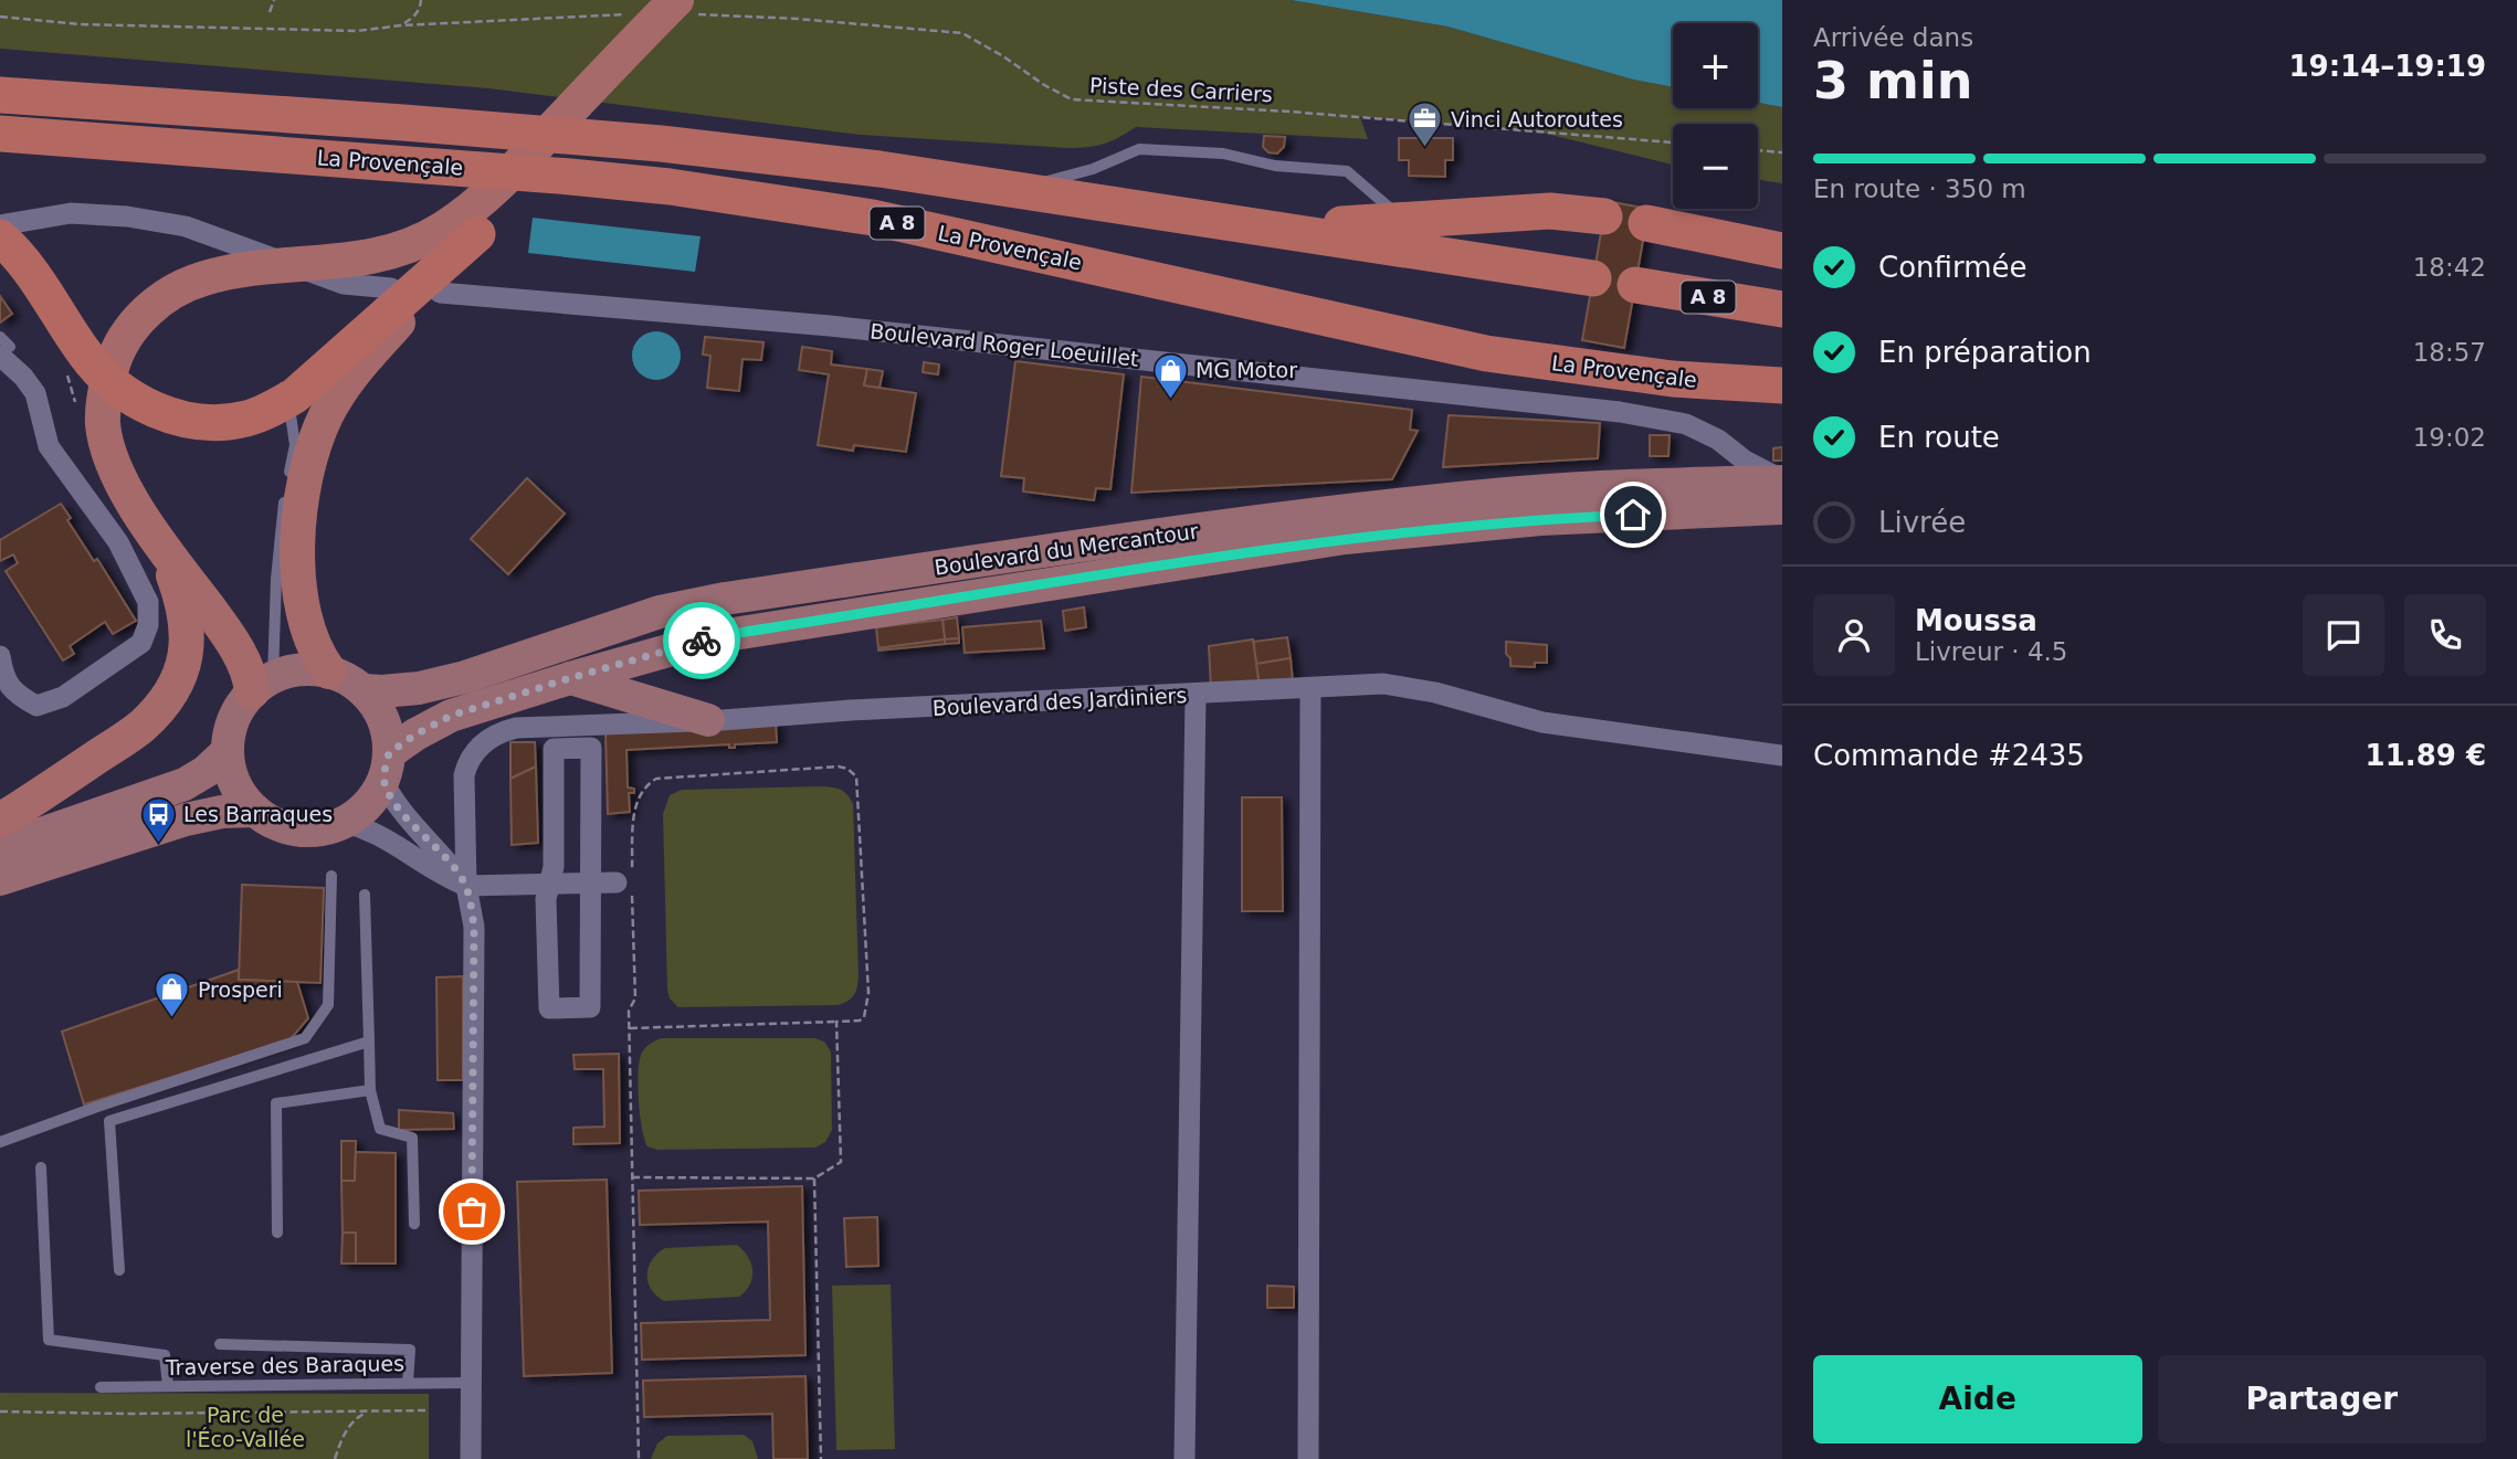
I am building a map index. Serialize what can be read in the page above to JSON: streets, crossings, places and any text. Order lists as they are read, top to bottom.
{
  "streets": {
    "highway": ["La Provençale", "A 8"],
    "main road": ["Boulevard du Mercantour"],
    "street": ["Boulevard Roger Loeuillet", "Boulevard des Jardiniers"],
    "lane": ["Traverse des Baraques"],
    "path": ["Piste des Carriers"]
  },
  "crossings": [
    ["Boulevard Roger Loeuillet", "Boulevard du Mercantour"],
    ["Boulevard des Jardiniers", "Traverse des Baraques"]
  ],
  "parks": ["Parc de l'Éco-Vallée"],
  "places": {
    "office": ["Vinci Autoroutes"],
    "shop": ["MG Motor", "Prosperi"],
    "bus stop": ["Les Barraques"]
  },
  "page": {
    "heading": ["3 min", "Arrivée dans", "19:14–19:19"],
    "panel": [
      "Moussa",
      "Livreur · 4.5",
      "Commande #2435",
      "11.89 €"
    ],
    "map_buttons": ["+", "−"],
    "bar": "En route · 350 m",
    "list": [
      ["Confirmée", "18:42"],
      ["En préparation", "18:57"],
      ["En route", "19:02"],
      "Livrée"
    ],
    "buttons": ["Aide", "Partager"]
  }
}
